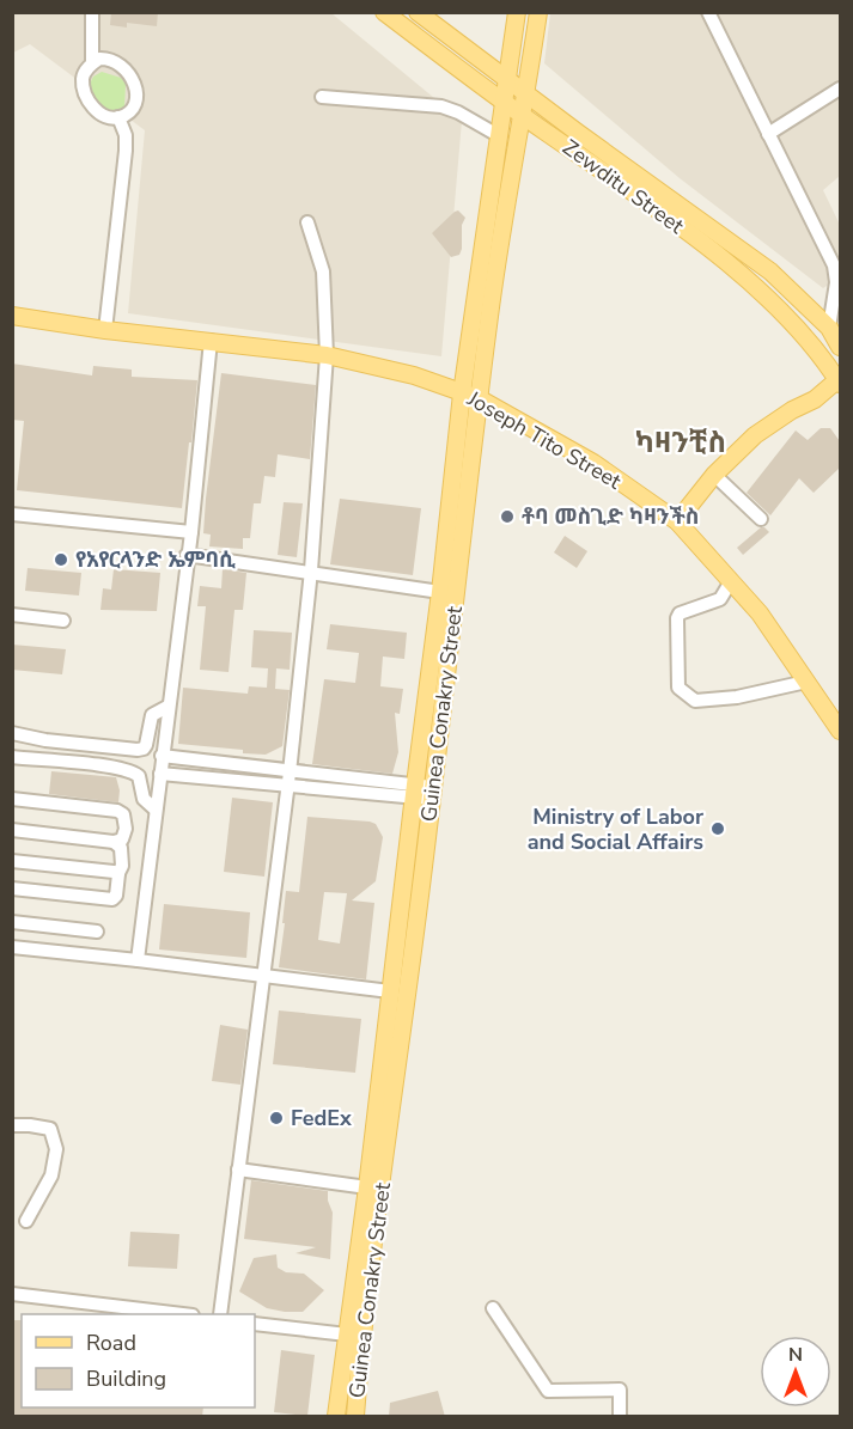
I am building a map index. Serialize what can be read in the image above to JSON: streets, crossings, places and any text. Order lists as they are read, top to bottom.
{
  "streets": {
    "main road": ["Zewditu Street", "Joseph Tito Street", "Guinea Conakry Street"]
  },
  "crossings": [
    ["Zewditu Street", "Guinea Conakry Street"],
    ["Joseph Tito Street", "Guinea Conakry Street"]
  ],
  "districts": ["ካዛንቺስ"],
  "places": [
    "ቶባ መስጊድ ካዛንችስ",
    "የአየርላንድ ኤምባሲ",
    "Ministry of Labor and Social Affairs",
    "FedEx"
  ],
  "legend": ["Road", "Building"],
  "north": "top"
}
